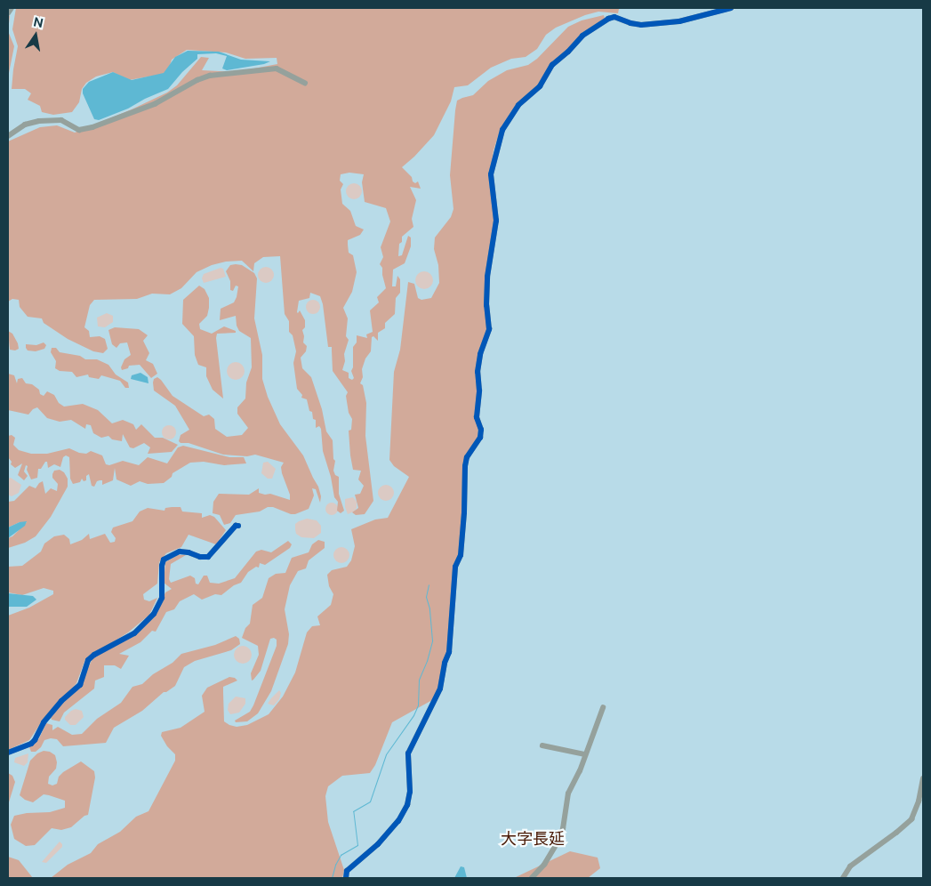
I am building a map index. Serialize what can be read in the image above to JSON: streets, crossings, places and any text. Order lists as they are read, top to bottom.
{
  "districts": ["大字長延"],
  "north": "top"
}
